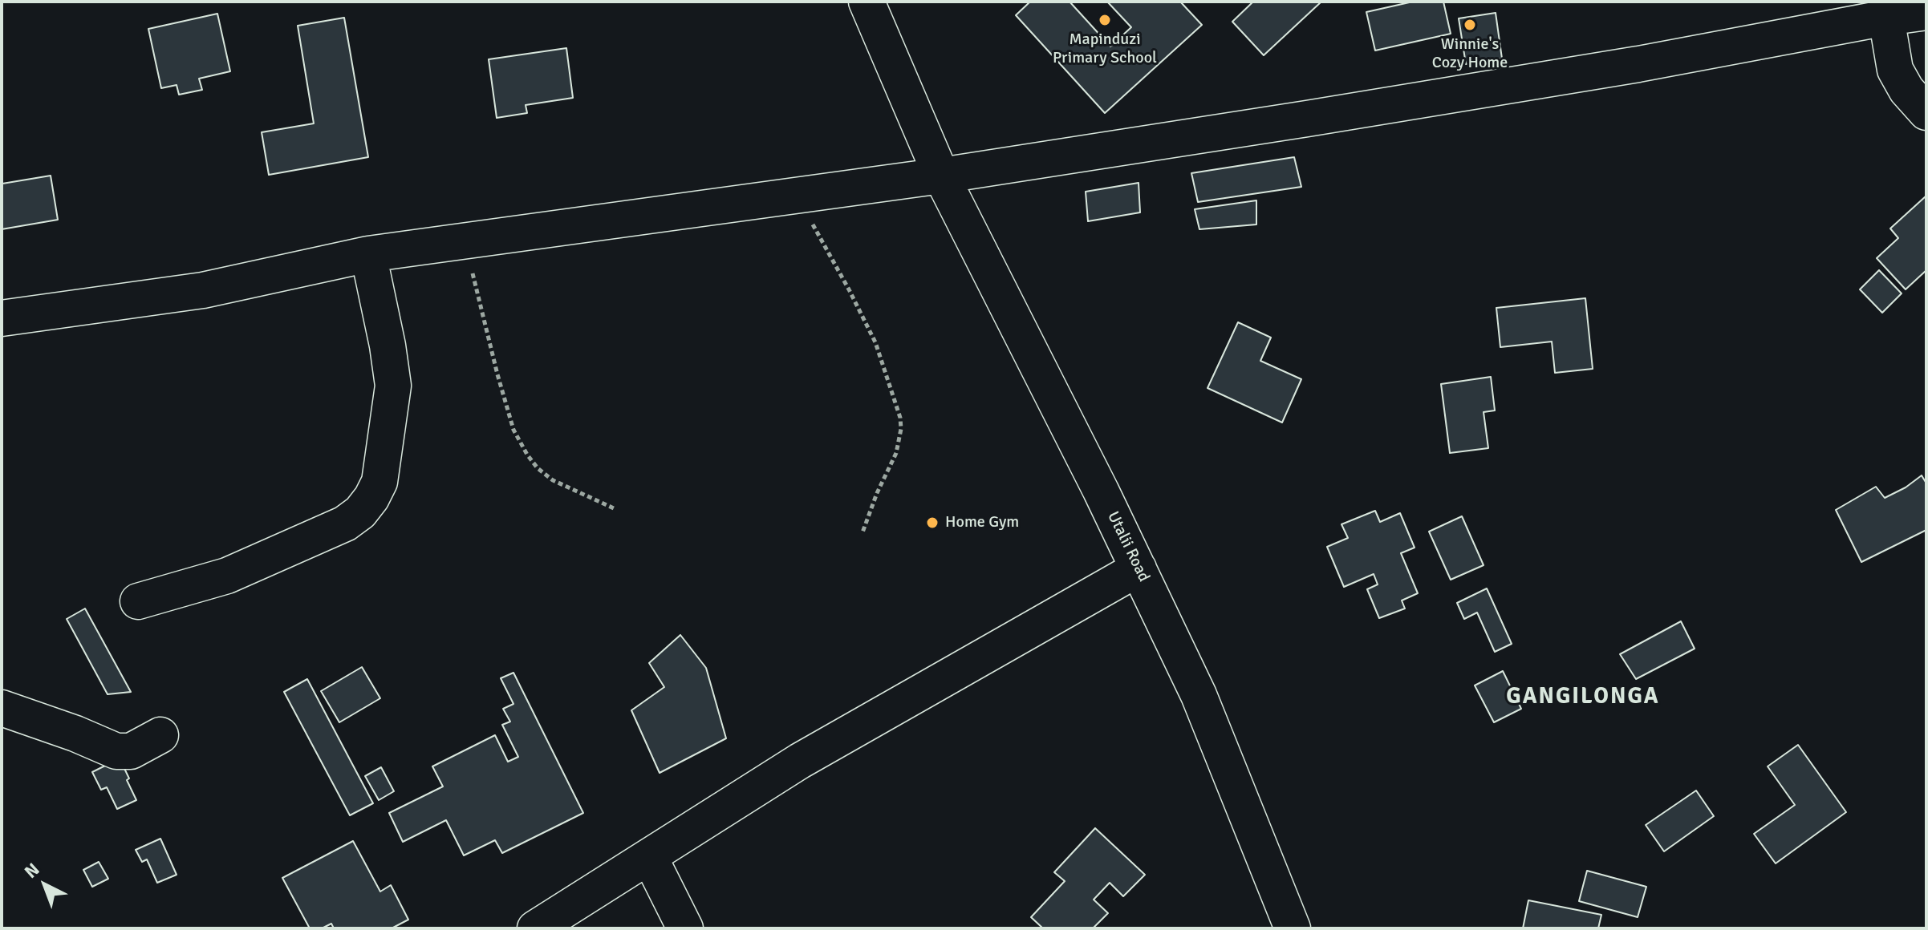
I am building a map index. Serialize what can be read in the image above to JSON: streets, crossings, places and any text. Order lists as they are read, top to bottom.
{
  "streets": {
    "street": ["Utalii Road"]
  },
  "districts": ["GANGILONGA"],
  "places": ["Mapinduzi Primary School", "Winnie's Cozy Home", "Home Gym"],
  "north": "top left"
}
